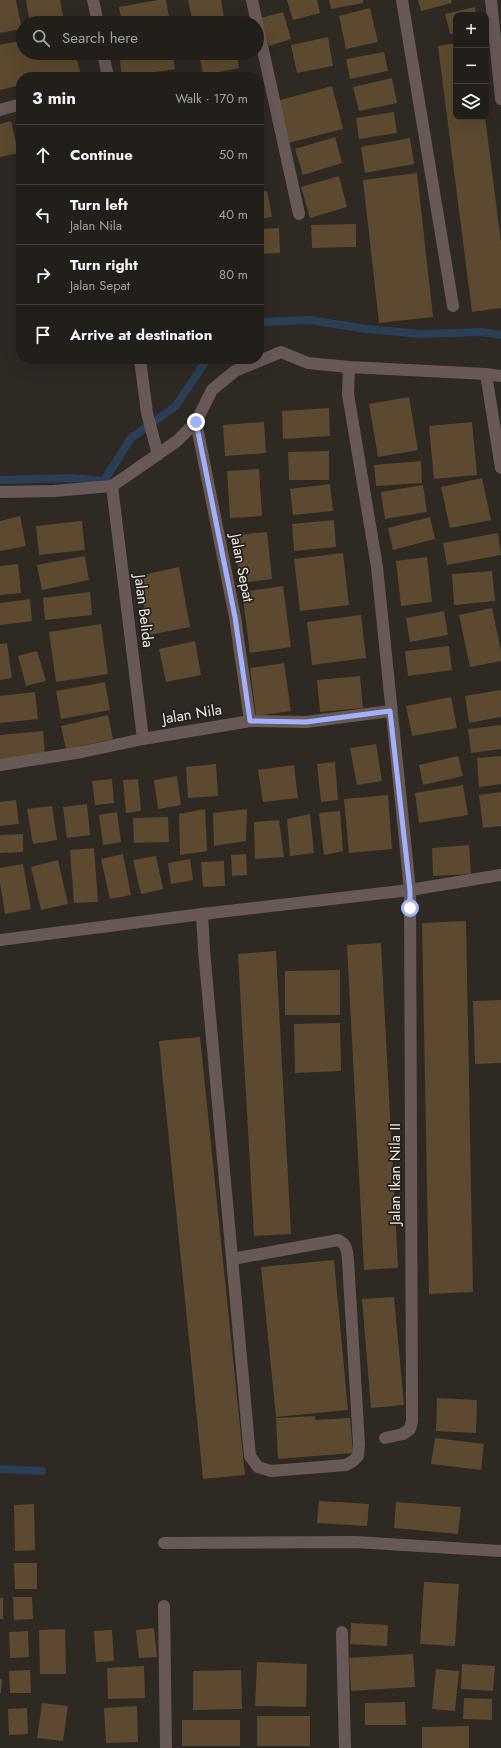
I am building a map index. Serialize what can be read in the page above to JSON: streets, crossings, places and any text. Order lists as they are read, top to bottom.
{
  "streets": {
    "street": [
      "Jalan Sepat",
      "Jalan Belida",
      "Jalan Nila",
      "Jalan Ikan Nila II"
    ]
  },
  "crossings": [
    ["Jalan Sepat", "Jalan Nila"],
    ["Jalan Belida", "Jalan Nila"]
  ],
  "page": {
    "map_buttons": ["+", "−"],
    "search": "Search here",
    "heading": ["3 min", "Walk · 170 m"],
    "list": [
      ["Continue", "50 m"],
      ["Turn left", "Jalan Nila", "40 m"],
      ["Turn right", "Jalan Sepat", "80 m"],
      "Arrive at destination"
    ]
  }
}
